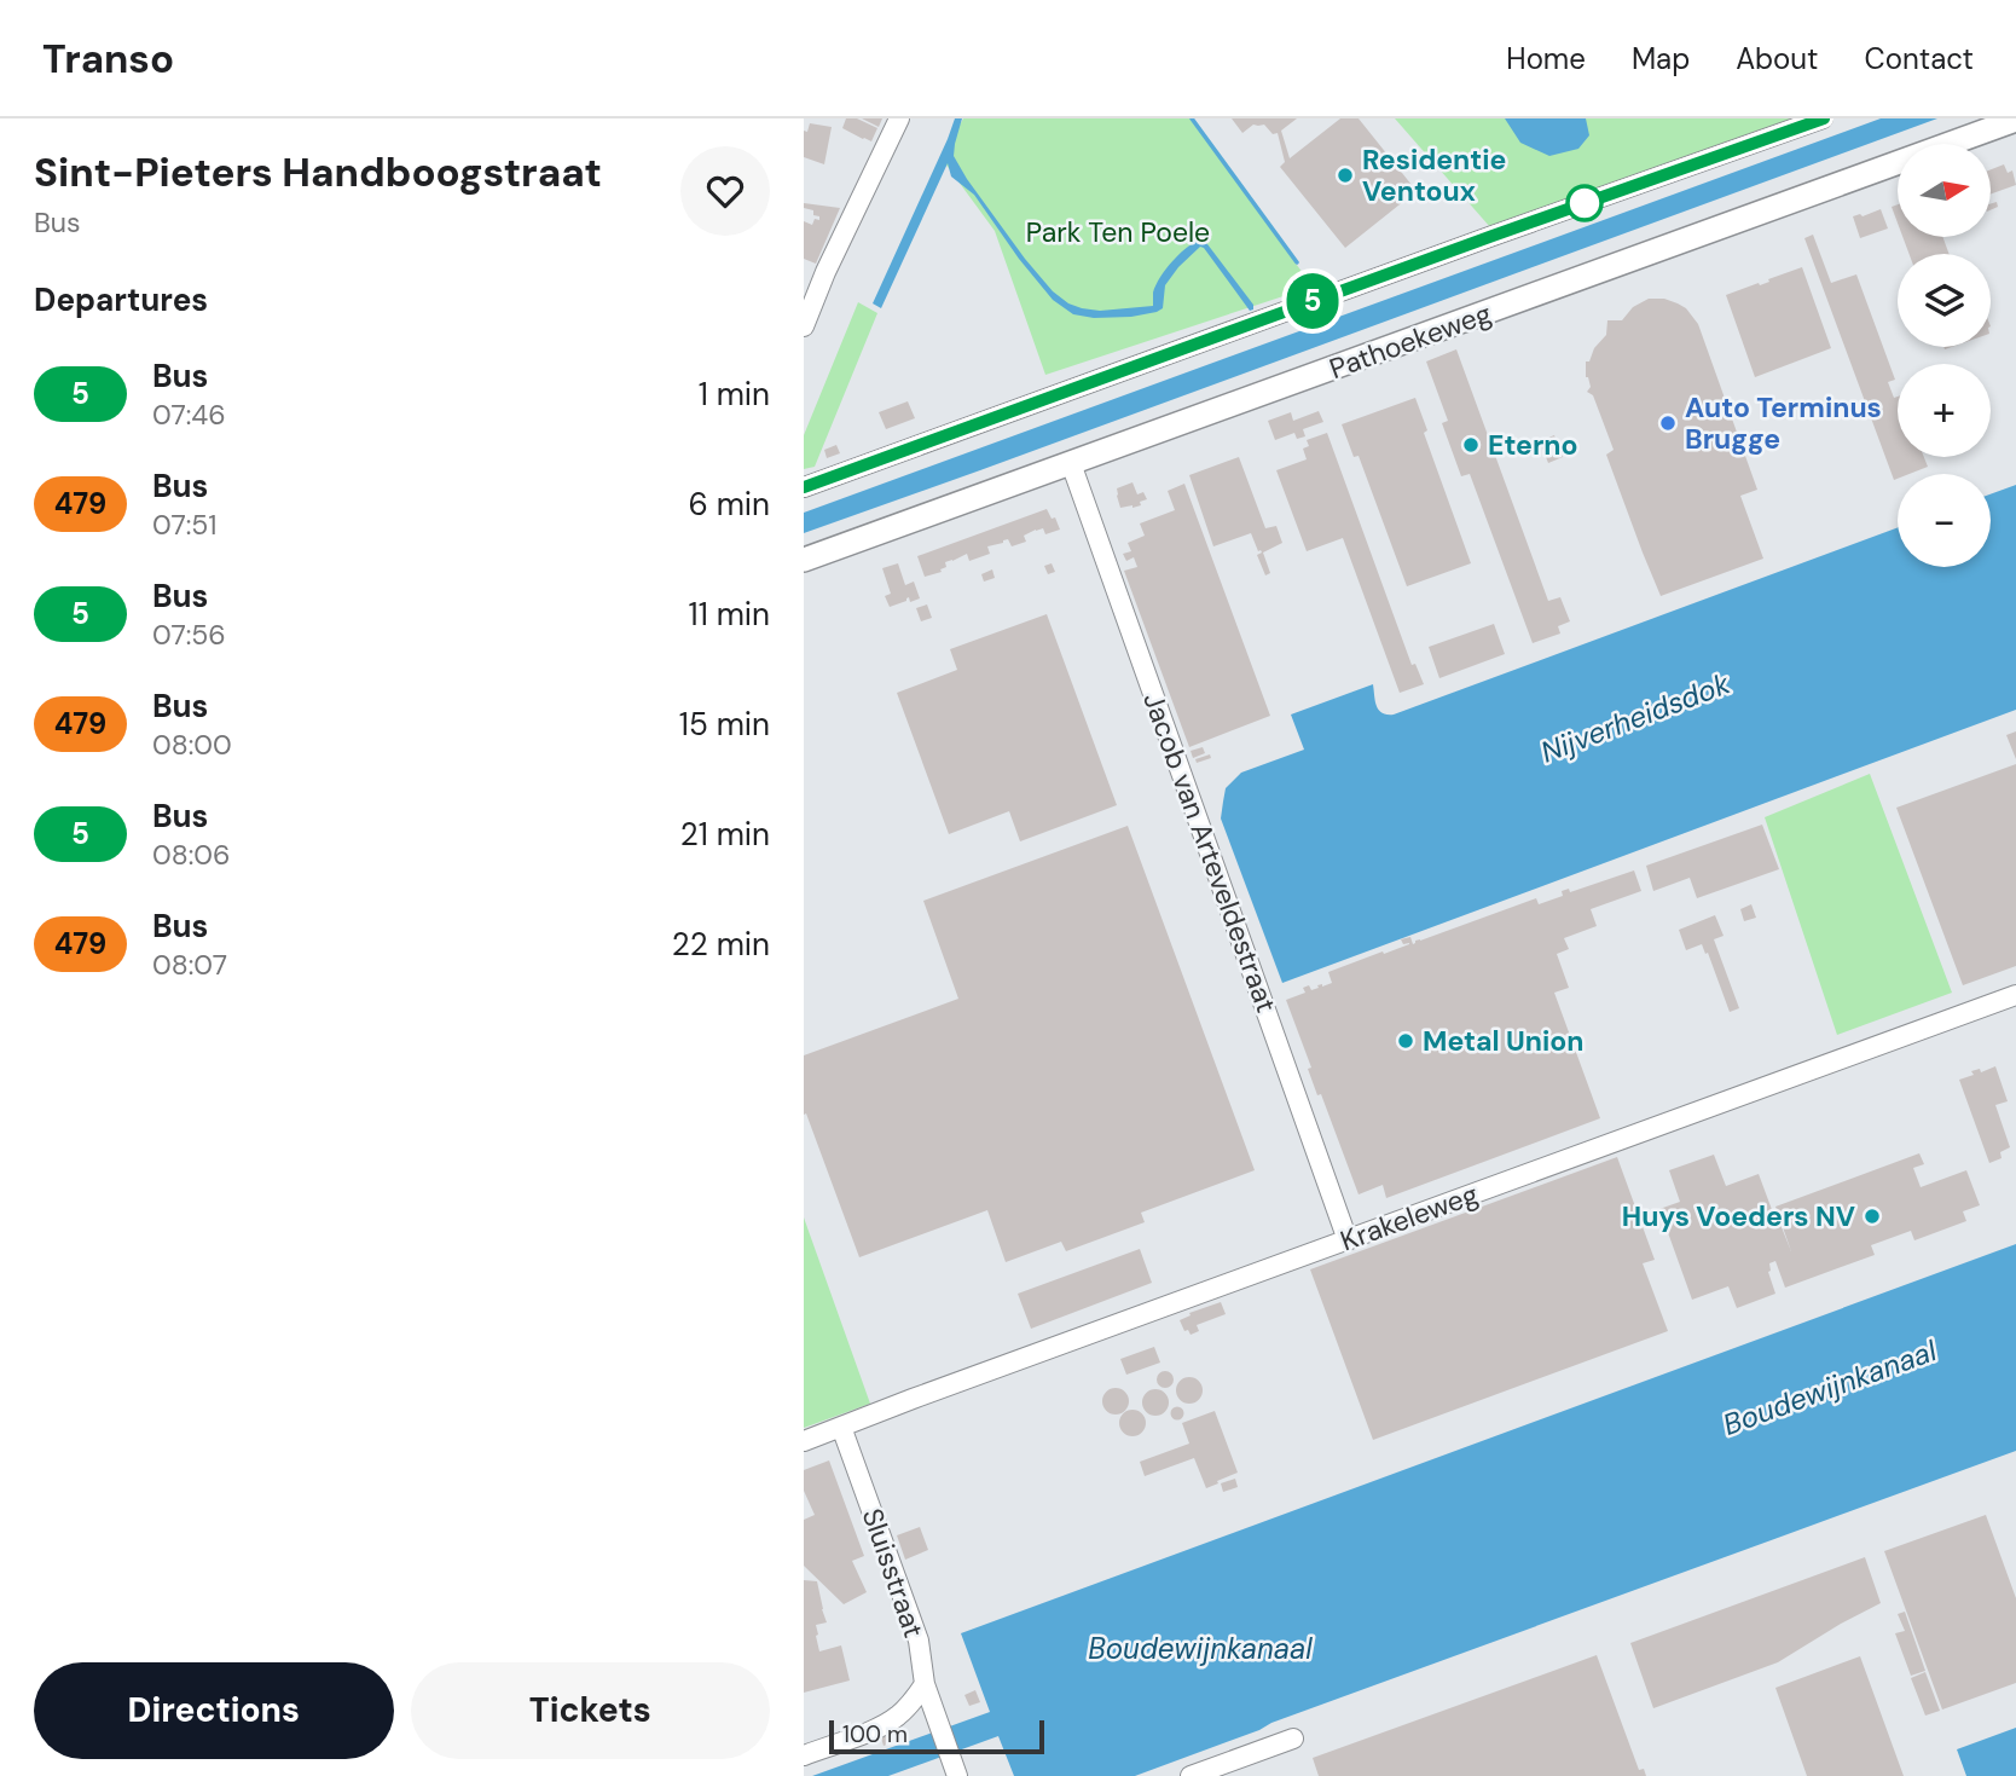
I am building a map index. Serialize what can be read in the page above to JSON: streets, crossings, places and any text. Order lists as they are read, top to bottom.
{
  "streets": {
    "main road": ["Pathoekeweg"],
    "street": ["Jacob van Arteveldestraat", "Krakeleweg", "Sluisstraat"]
  },
  "crossings": [
    ["Pathoekeweg", "Jacob van Arteveldestraat"],
    ["Jacob van Arteveldestraat", "Krakeleweg"],
    ["Krakeleweg", "Sluisstraat"]
  ],
  "water": ["Nijverheidsdok", "Boudewijnkanaal"],
  "parks": ["Park Ten Poele"],
  "places": [
    "Residentie Ventoux",
    "Auto Terminus Brugge",
    "Eterno",
    "Metal Union",
    "Huys Voeders NV"
  ],
  "lines": ["bus line 5"],
  "scale_bar": "100 m",
  "north": "right",
  "page": {
    "header": "Transo",
    "nav": [
      "Home",
      "Map",
      "About",
      "Contact"
    ],
    "heading": [
      ["Sint-Pieters Handboogstraat", "Bus"],
      "Departures"
    ],
    "on_map": "5",
    "map_buttons": ["+", "−"],
    "list": [
      {
        "mark": "5",
        "name": "Bus",
        "note": "07:46",
        "value": "1 min"
      },
      {
        "mark": "479",
        "name": "Bus",
        "note": "07:51",
        "value": "6 min"
      },
      {
        "mark": "5",
        "name": "Bus",
        "note": "07:56",
        "value": "11 min"
      },
      {
        "mark": "479",
        "name": "Bus",
        "note": "08:00",
        "value": "15 min"
      },
      {
        "mark": "5",
        "name": "Bus",
        "note": "08:06",
        "value": "21 min"
      },
      {
        "mark": "479",
        "name": "Bus",
        "note": "08:07",
        "value": "22 min"
      }
    ],
    "buttons": ["Directions", "Tickets"],
    "scale": "100 m"
  }
}
